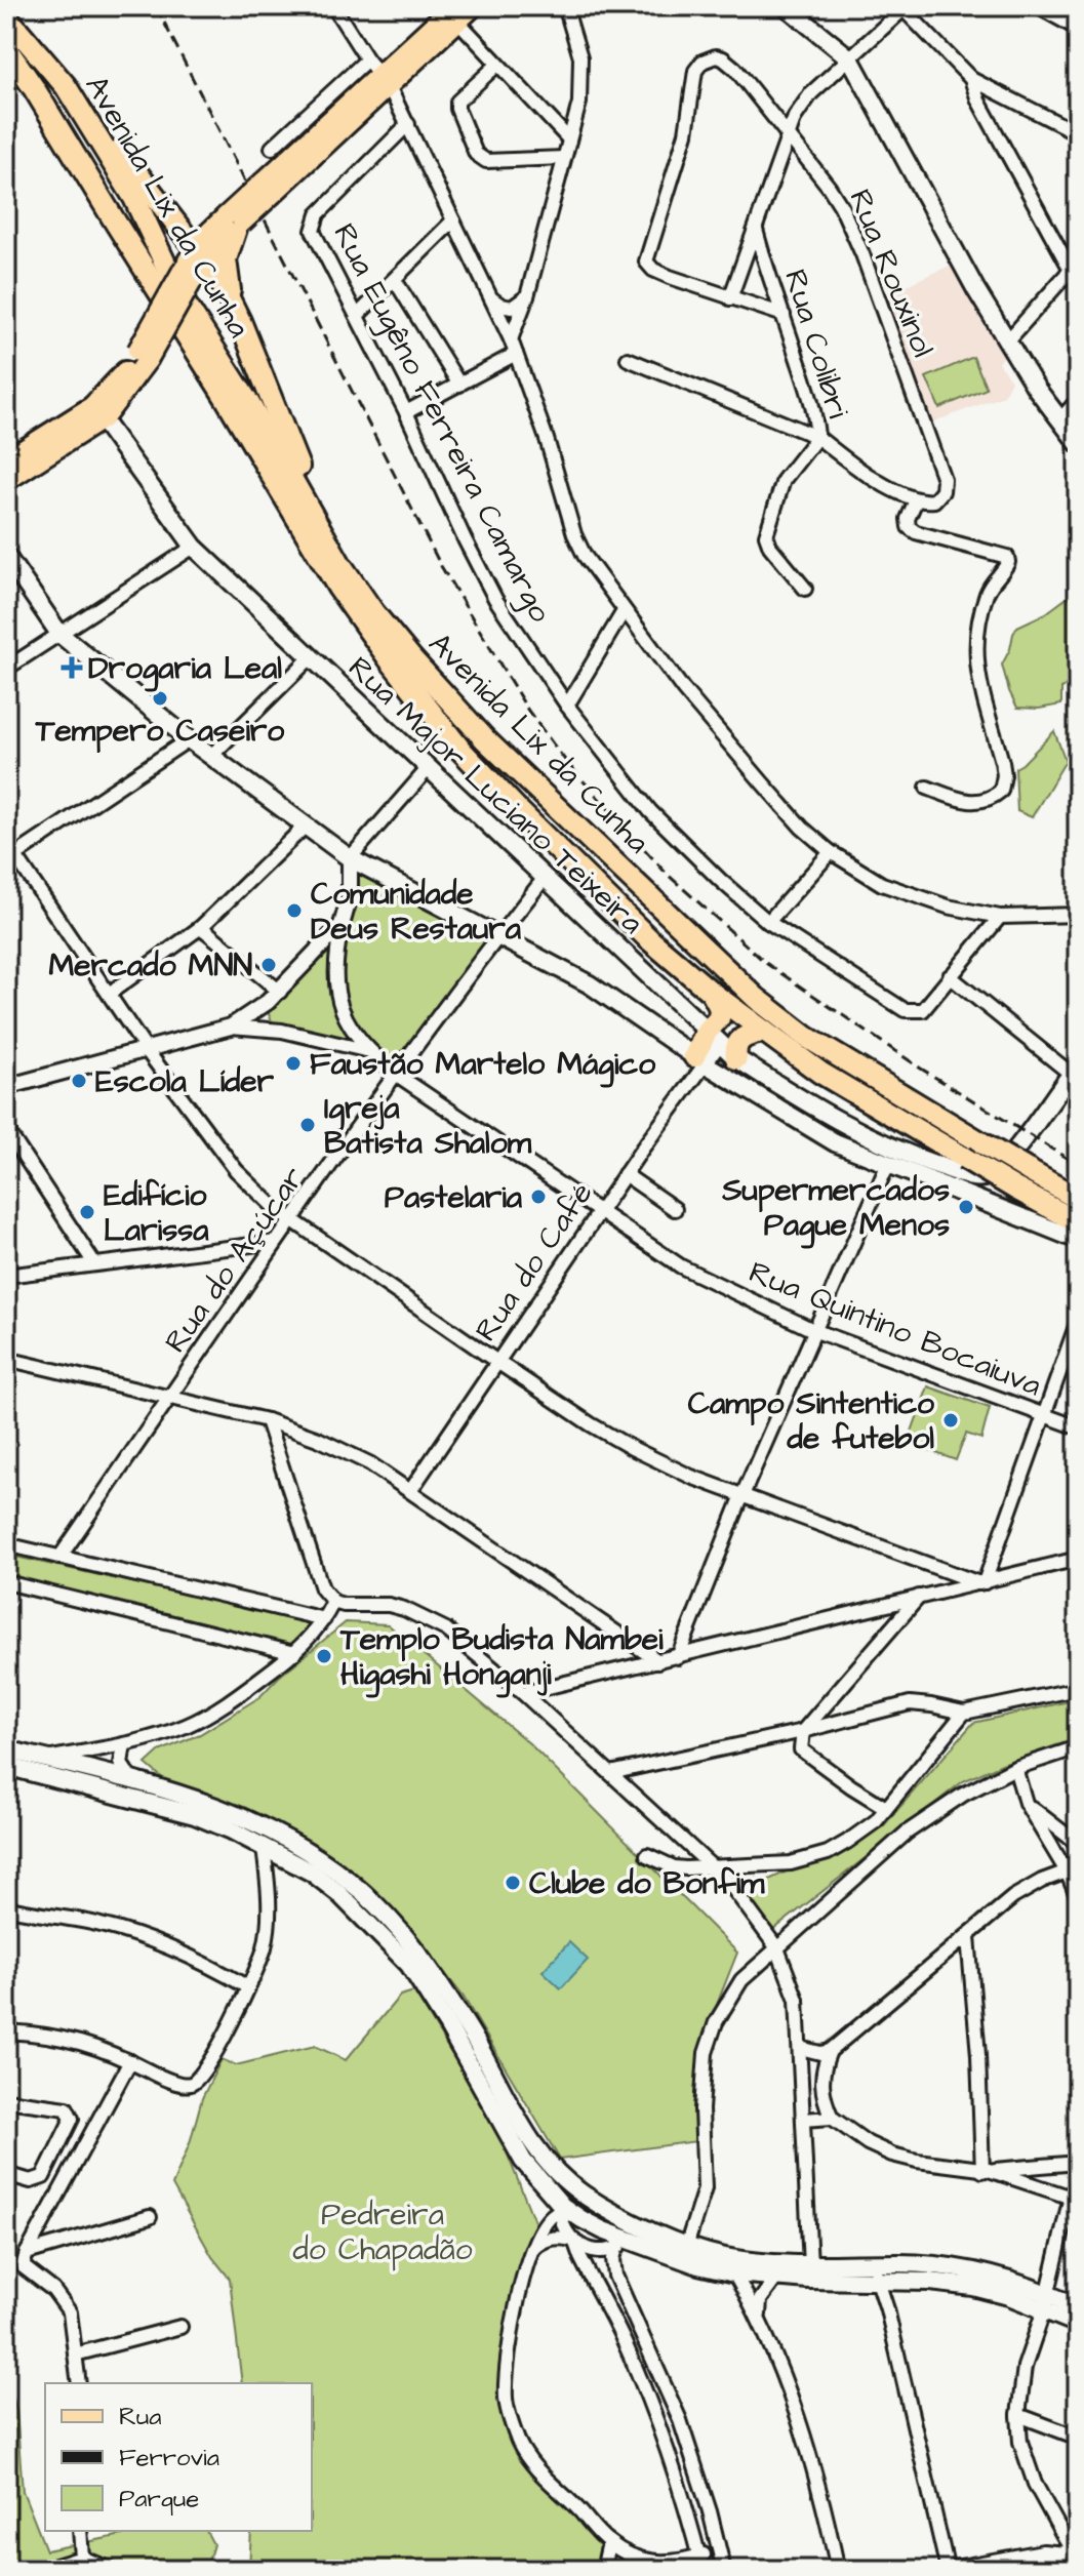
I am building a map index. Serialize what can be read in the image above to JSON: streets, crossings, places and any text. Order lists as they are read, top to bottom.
{
  "streets": {
    "highway": ["Avenida Lix da Cunha"],
    "main road": ["Rua Major Luciano Teixeira"],
    "street": [
      "Rua Rouxinol",
      "Rua Colibri",
      "Rua Eugêno Ferreira Camargo",
      "Rua do Açúcar",
      "Rua do Café",
      "Rua Quintino Bocaiuva"
    ]
  },
  "crossings": [
    ["Rua Rouxinol", "Rua Colibri"],
    ["Rua Major Luciano Teixeira", "Rua do Açúcar"],
    ["Rua do Açúcar", "Rua Quintino Bocaiuva"],
    ["Rua do Café", "Rua Quintino Bocaiuva"]
  ],
  "parks": ["Pedreira do Chapadão"],
  "places": {
    "health": ["Drogaria Leal"],
    "other": [
      "Tempero Caseiro",
      "Comunidade Deus Restaura",
      "Mercado MNN",
      "Faustão Martelo Mágico",
      "Escola Líder",
      "Igreja Batista Shalom",
      "Pastelaria",
      "Supermercados Pague Menos",
      "Edifício Larissa",
      "Campo Sintentico de futebol",
      "Templo Budista Nambei Higashi Honganji",
      "Clube do Bonfim"
    ]
  },
  "legend": ["Rua", "Ferrovia", "Parque"]
}
